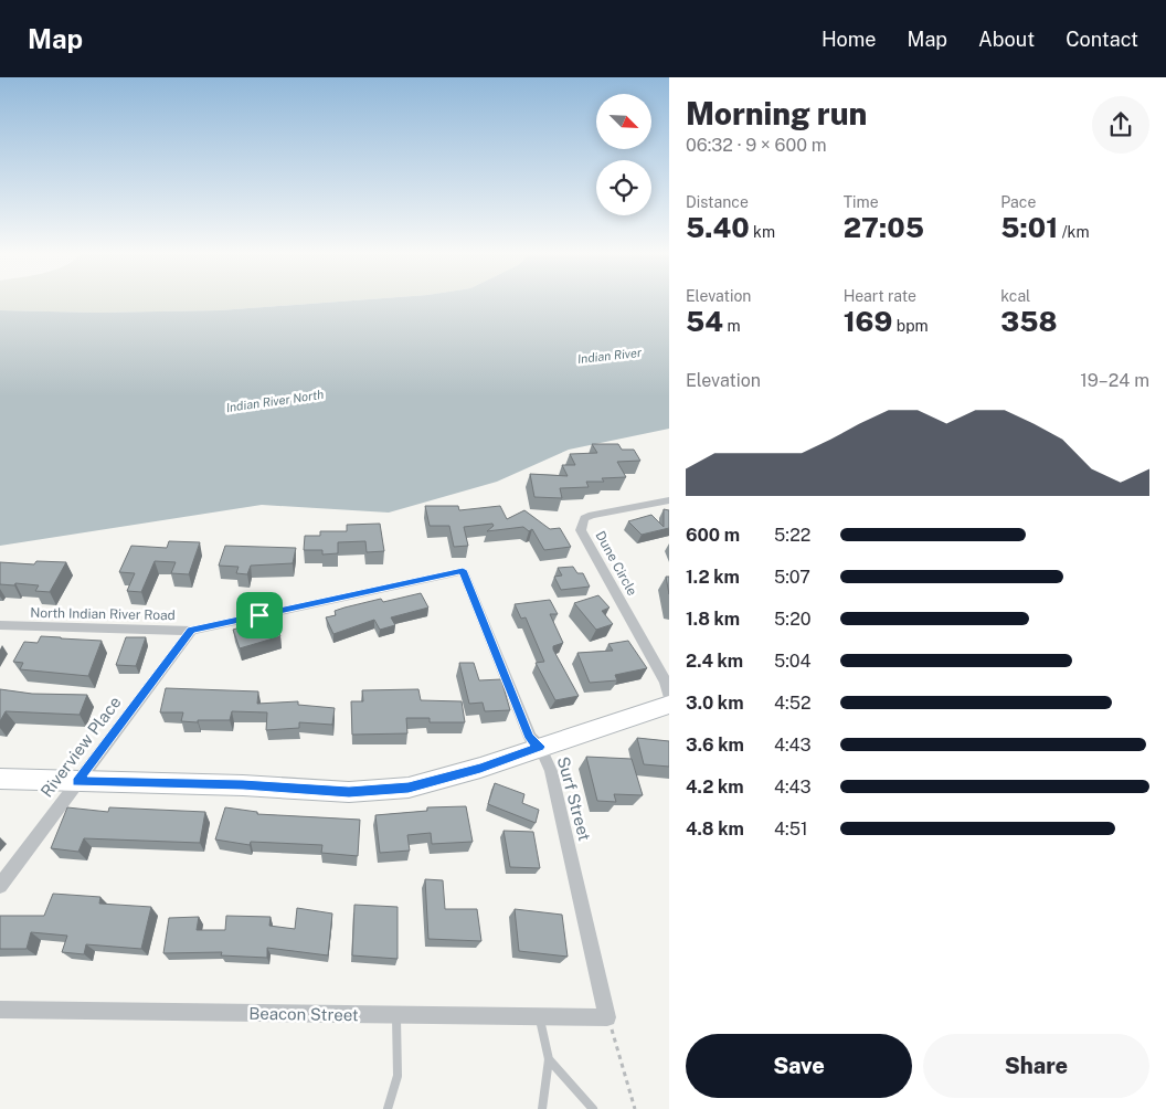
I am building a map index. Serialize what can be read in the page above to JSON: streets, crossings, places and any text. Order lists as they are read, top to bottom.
{
  "streets": {
    "street": [
      "Dune Circle",
      "North Indian River Road",
      "Riverview Place",
      "Surf Street",
      "Beacon Street"
    ]
  },
  "crossings": [
    ["North Indian River Road", "Riverview Place"],
    ["North Indian River Road", "Surf Street"],
    ["Surf Street", "Beacon Street"]
  ],
  "water": ["Indian River", "Indian River North"],
  "north": "bottom right",
  "page": {
    "header": "Map",
    "nav": [
      "Home",
      "Map",
      "About",
      "Contact"
    ],
    "heading": ["Morning run", "06:32 · 9 × 600 m"],
    "stats": [
      ["Distance", "5.40 km"],
      ["Time", "27:05"],
      ["Pace", "5:01 /km"],
      ["Elevation", "54 m"],
      ["Heart rate", "169 bpm"],
      ["kcal", "358"]
    ],
    "chart": ["Elevation", "19–24 m"],
    "list": [
      {
        "name": "600 m",
        "note": "5:22"
      },
      {
        "name": "1.2 km",
        "note": "5:07"
      },
      {
        "name": "1.8 km",
        "note": "5:20"
      },
      {
        "name": "2.4 km",
        "note": "5:04"
      },
      {
        "name": "3.0 km",
        "note": "4:52"
      },
      {
        "name": "3.6 km",
        "note": "4:43"
      },
      {
        "name": "4.2 km",
        "note": "4:43"
      },
      {
        "name": "4.8 km",
        "note": "4:51"
      }
    ],
    "buttons": ["Save", "Share"]
  }
}
